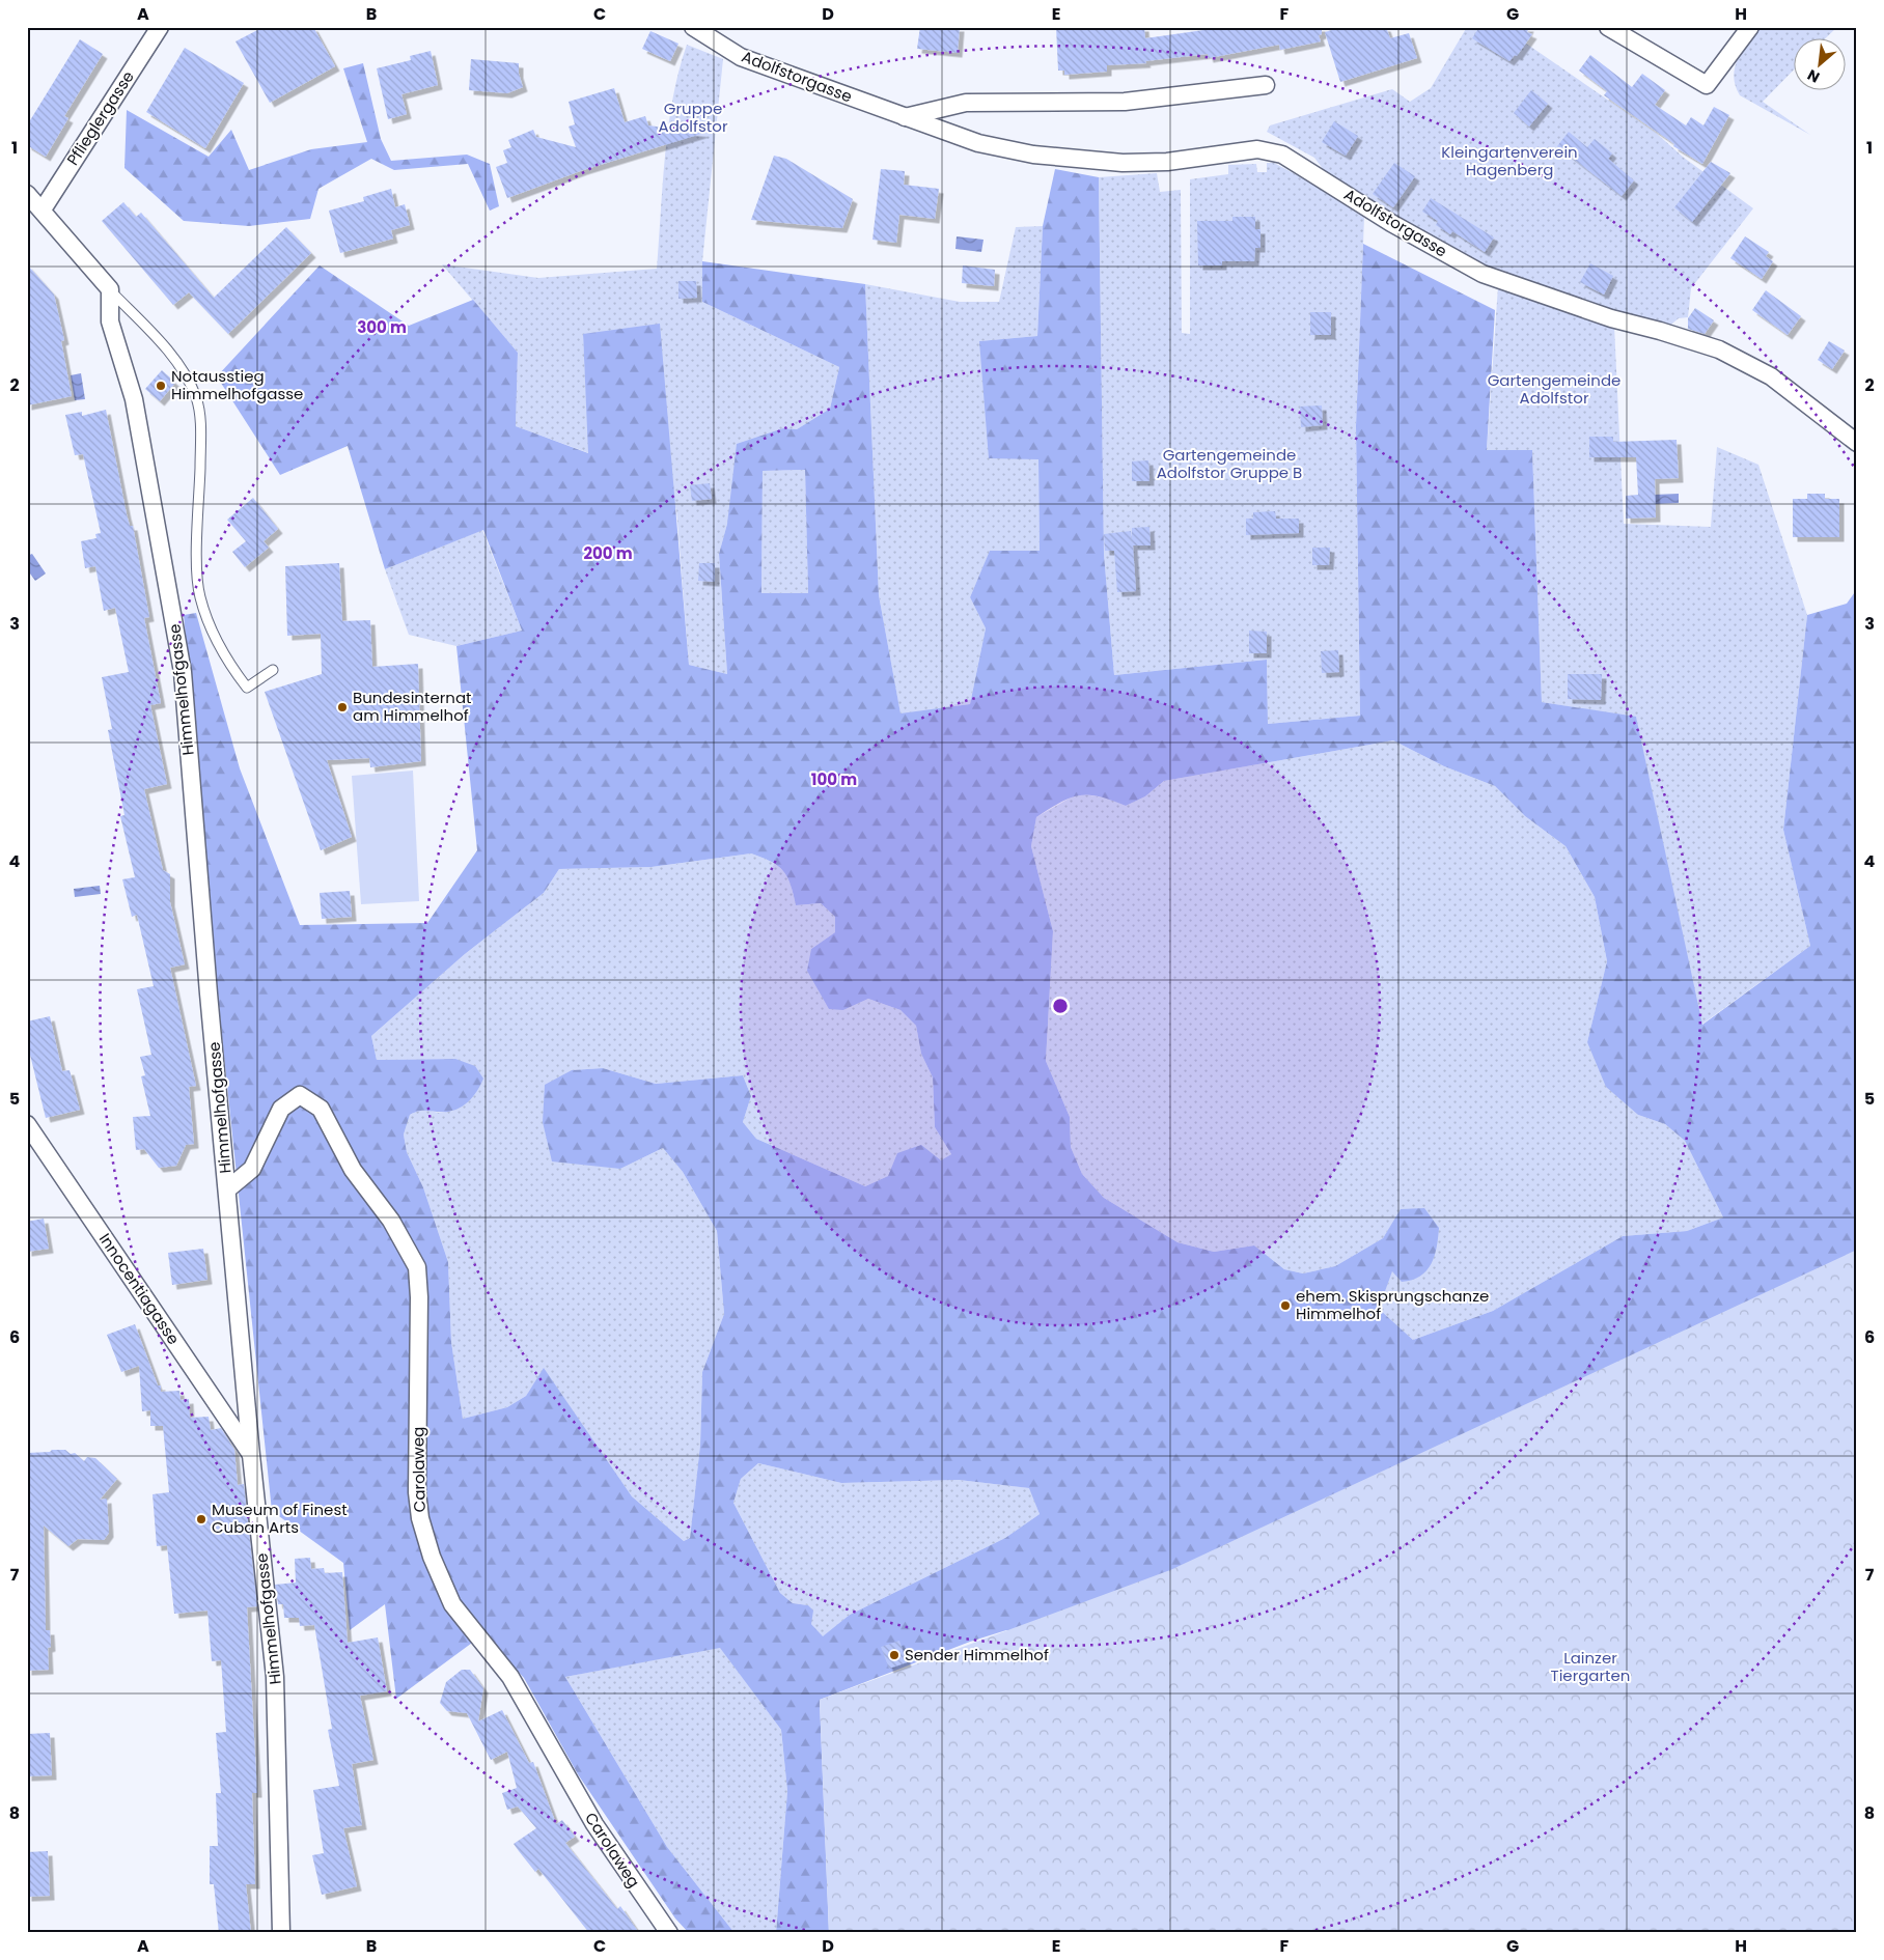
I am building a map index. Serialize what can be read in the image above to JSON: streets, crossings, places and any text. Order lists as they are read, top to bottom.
{
  "streets": {
    "street": [
      "Adolfstorgasse",
      "Pflieglergasse",
      "Himmelhofgasse",
      "Innocentiagasse",
      "Carolaweg"
    ]
  },
  "crossings": [
    ["Himmelhofgasse", "Innocentiagasse"],
    ["Himmelhofgasse", "Carolaweg"]
  ],
  "parks": [
    "Gruppe Adolfstor",
    "Kleingartenverein Hagenberg",
    "Gartengemeinde Adolfstor",
    "Gartengemeinde Adolfstor Gruppe B",
    "Lainzer Tiergarten"
  ],
  "places": [
    "Notausstieg Himmelhofgasse",
    "Bundesinternat am Himmelhof",
    "ehem. Skisprungschanze Himmelhof",
    "Museum of Finest Cuban Arts",
    "Sender Himmelhof"
  ],
  "north": "bottom left",
  "grid": {
    "columns": [
      "A",
      "B",
      "C",
      "D",
      "E",
      "F",
      "G",
      "H"
    ],
    "rows": [
      "1",
      "2",
      "3",
      "4",
      "5",
      "6",
      "7",
      "8"
    ]
  },
  "rings": ["300 m", "200 m", "100 m"]
}
